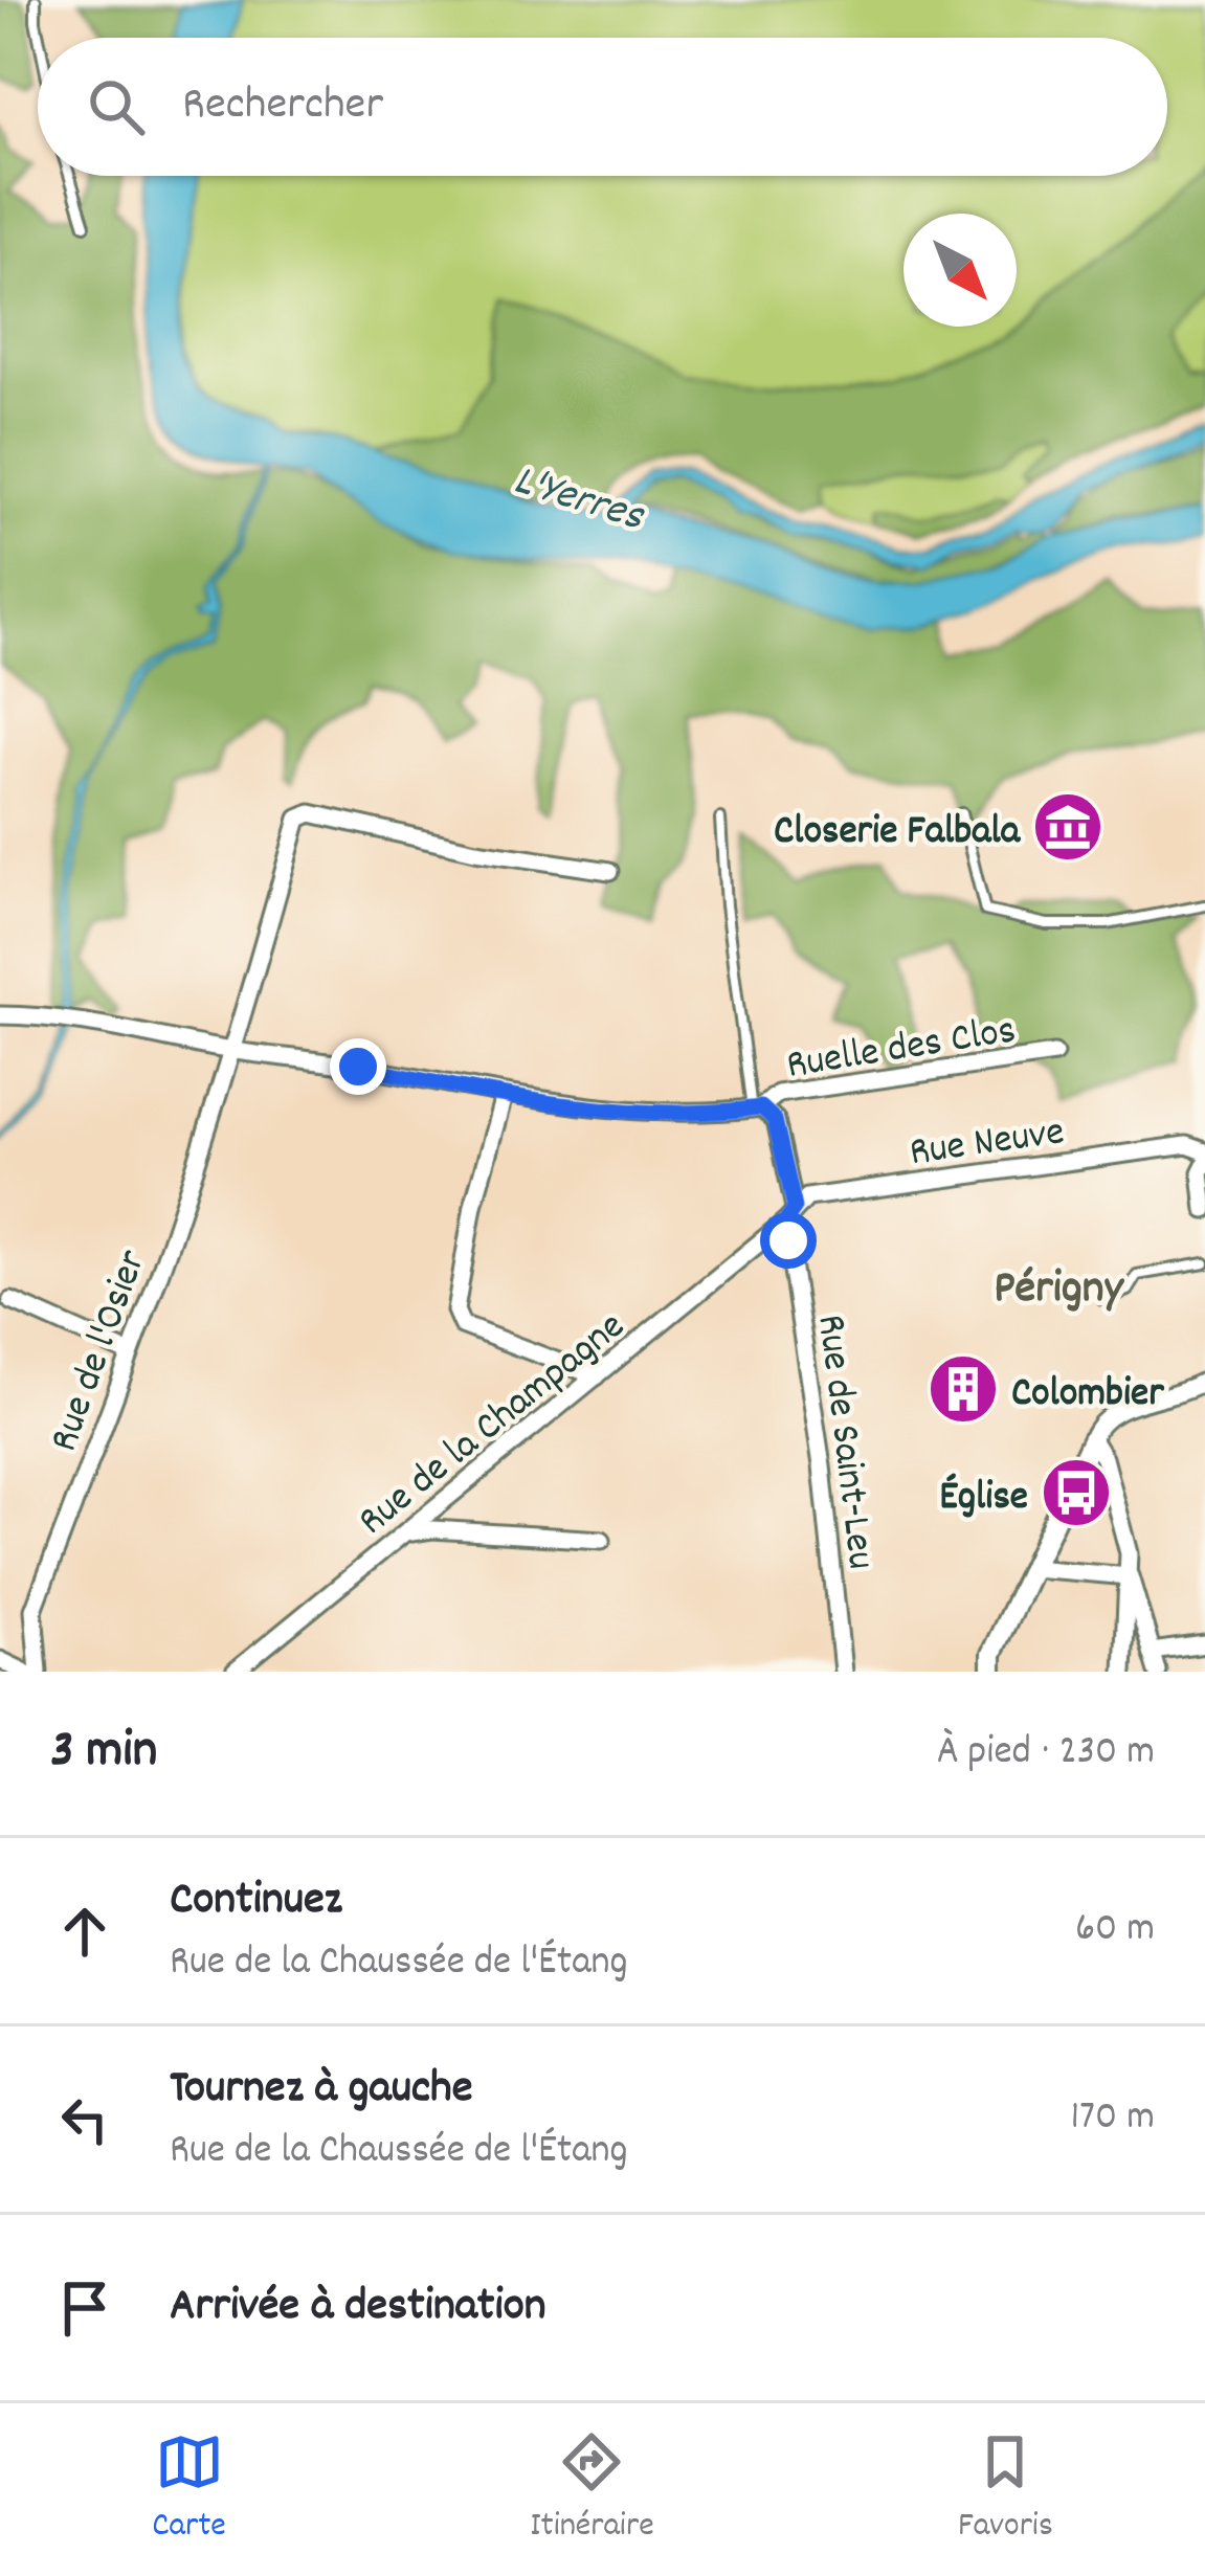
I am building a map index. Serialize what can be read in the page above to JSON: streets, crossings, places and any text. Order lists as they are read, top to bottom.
{
  "streets": {
    "street": [
      "Ruelle des Clos",
      "Rue Neuve",
      "Rue de l'Osier",
      "Rue de la Champagne",
      "Rue de Saint-Leu"
    ]
  },
  "crossings": [
    ["Ruelle des Clos", "Rue de l'Osier"],
    ["Ruelle des Clos", "Rue de Saint-Leu"],
    ["Rue Neuve", "Rue de la Champagne"],
    ["Rue Neuve", "Rue de Saint-Leu"],
    ["Rue de la Champagne", "Rue de Saint-Leu"]
  ],
  "districts": ["Périgny"],
  "water": ["L'Yerres"],
  "places": {
    "museum": ["Closerie Falbala"],
    "building": ["Colombier"],
    "bus stop": ["Église"]
  },
  "north": "bottom right",
  "page": {
    "search": "Rechercher",
    "heading": ["3 min", "À pied · 230 m"],
    "list": [
      ["Continuez", "Rue de la Chaussée de l'Étang", "60 m"],
      ["Tournez à gauche", "Rue de la Chaussée de l'Étang", "170 m"],
      "Arrivée à destination"
    ],
    "nav": ["Carte", "Itinéraire", "Favoris"]
  }
}
